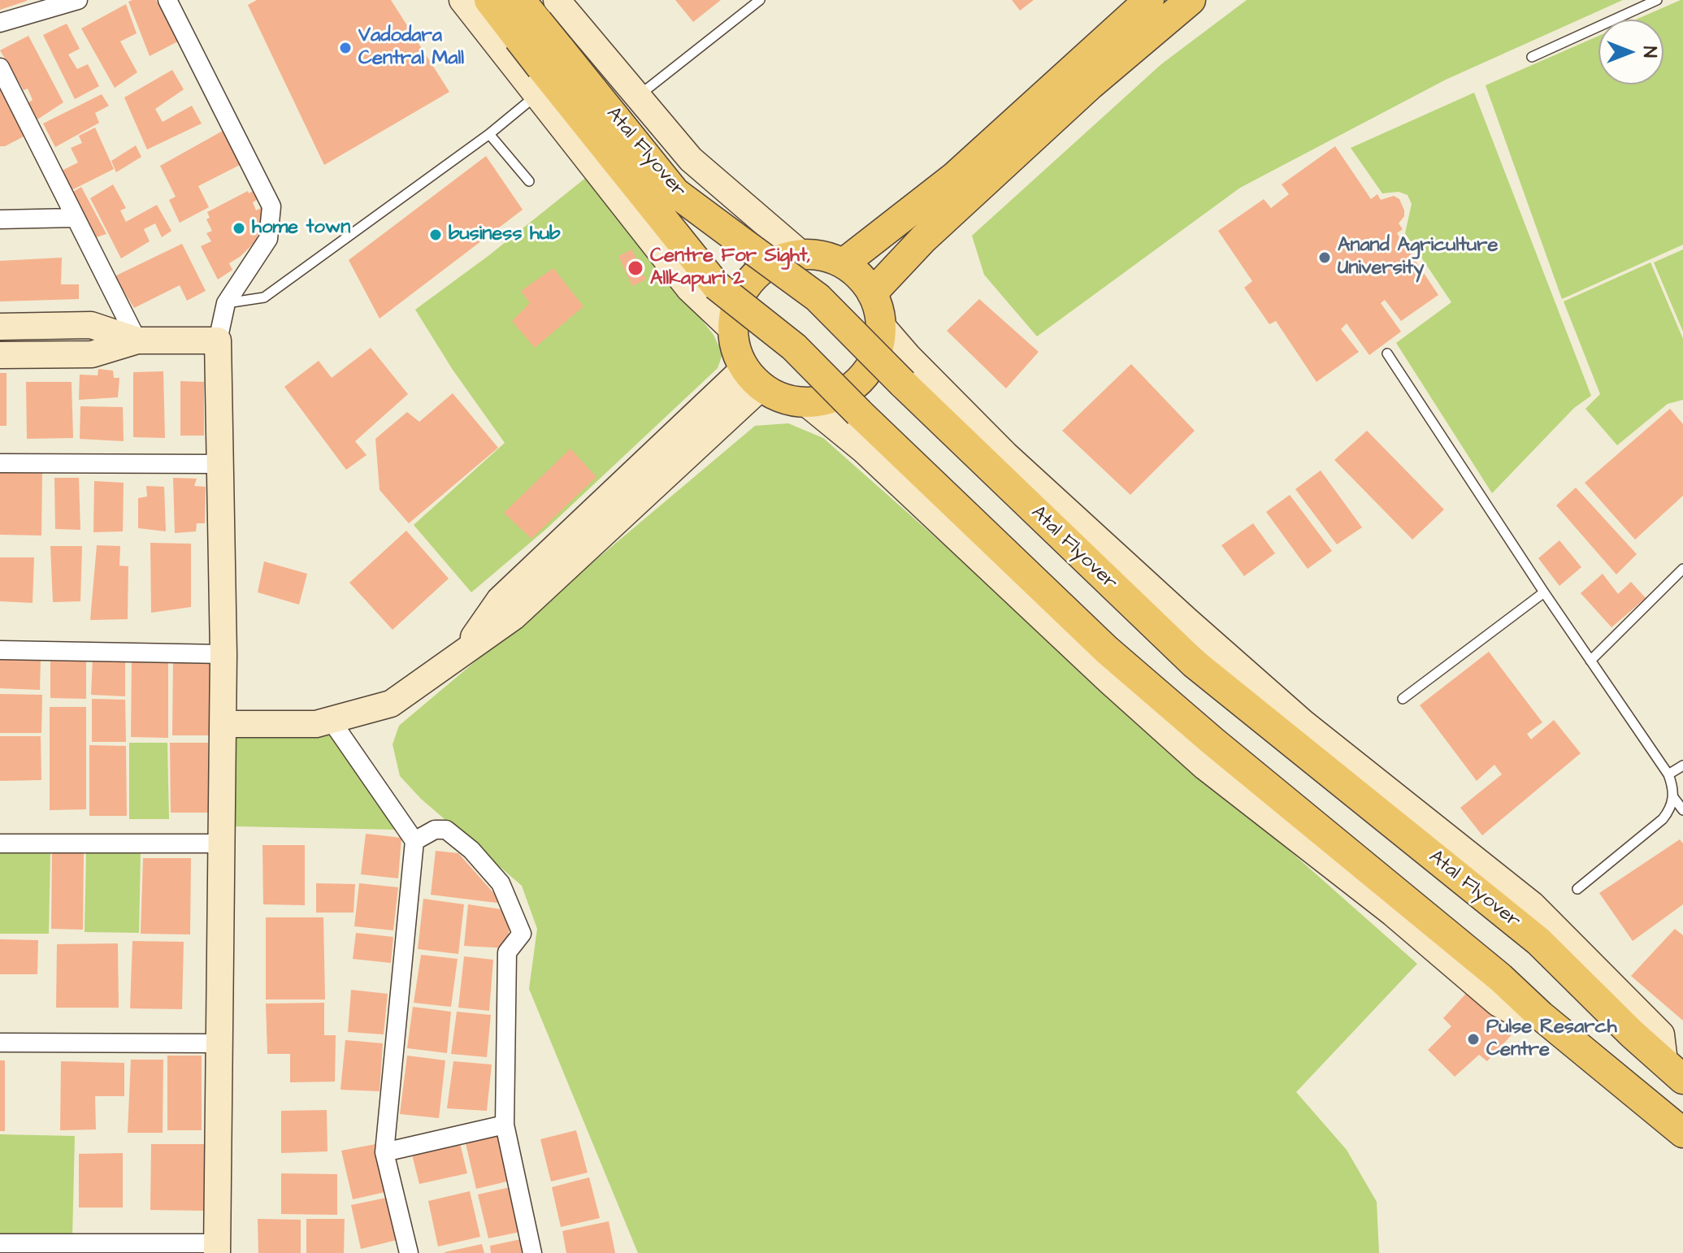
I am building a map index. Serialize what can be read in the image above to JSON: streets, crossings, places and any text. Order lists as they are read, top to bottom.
{
  "streets": {
    "main road": ["Atal Flyover"]
  },
  "places": [
    "Vadodara Central Mall",
    "home town",
    "business hub",
    "Anand Agriculture University",
    "Centre For Sight, Allkapuri 2",
    "Pulse Resarch Centre"
  ],
  "north": "right"
}
